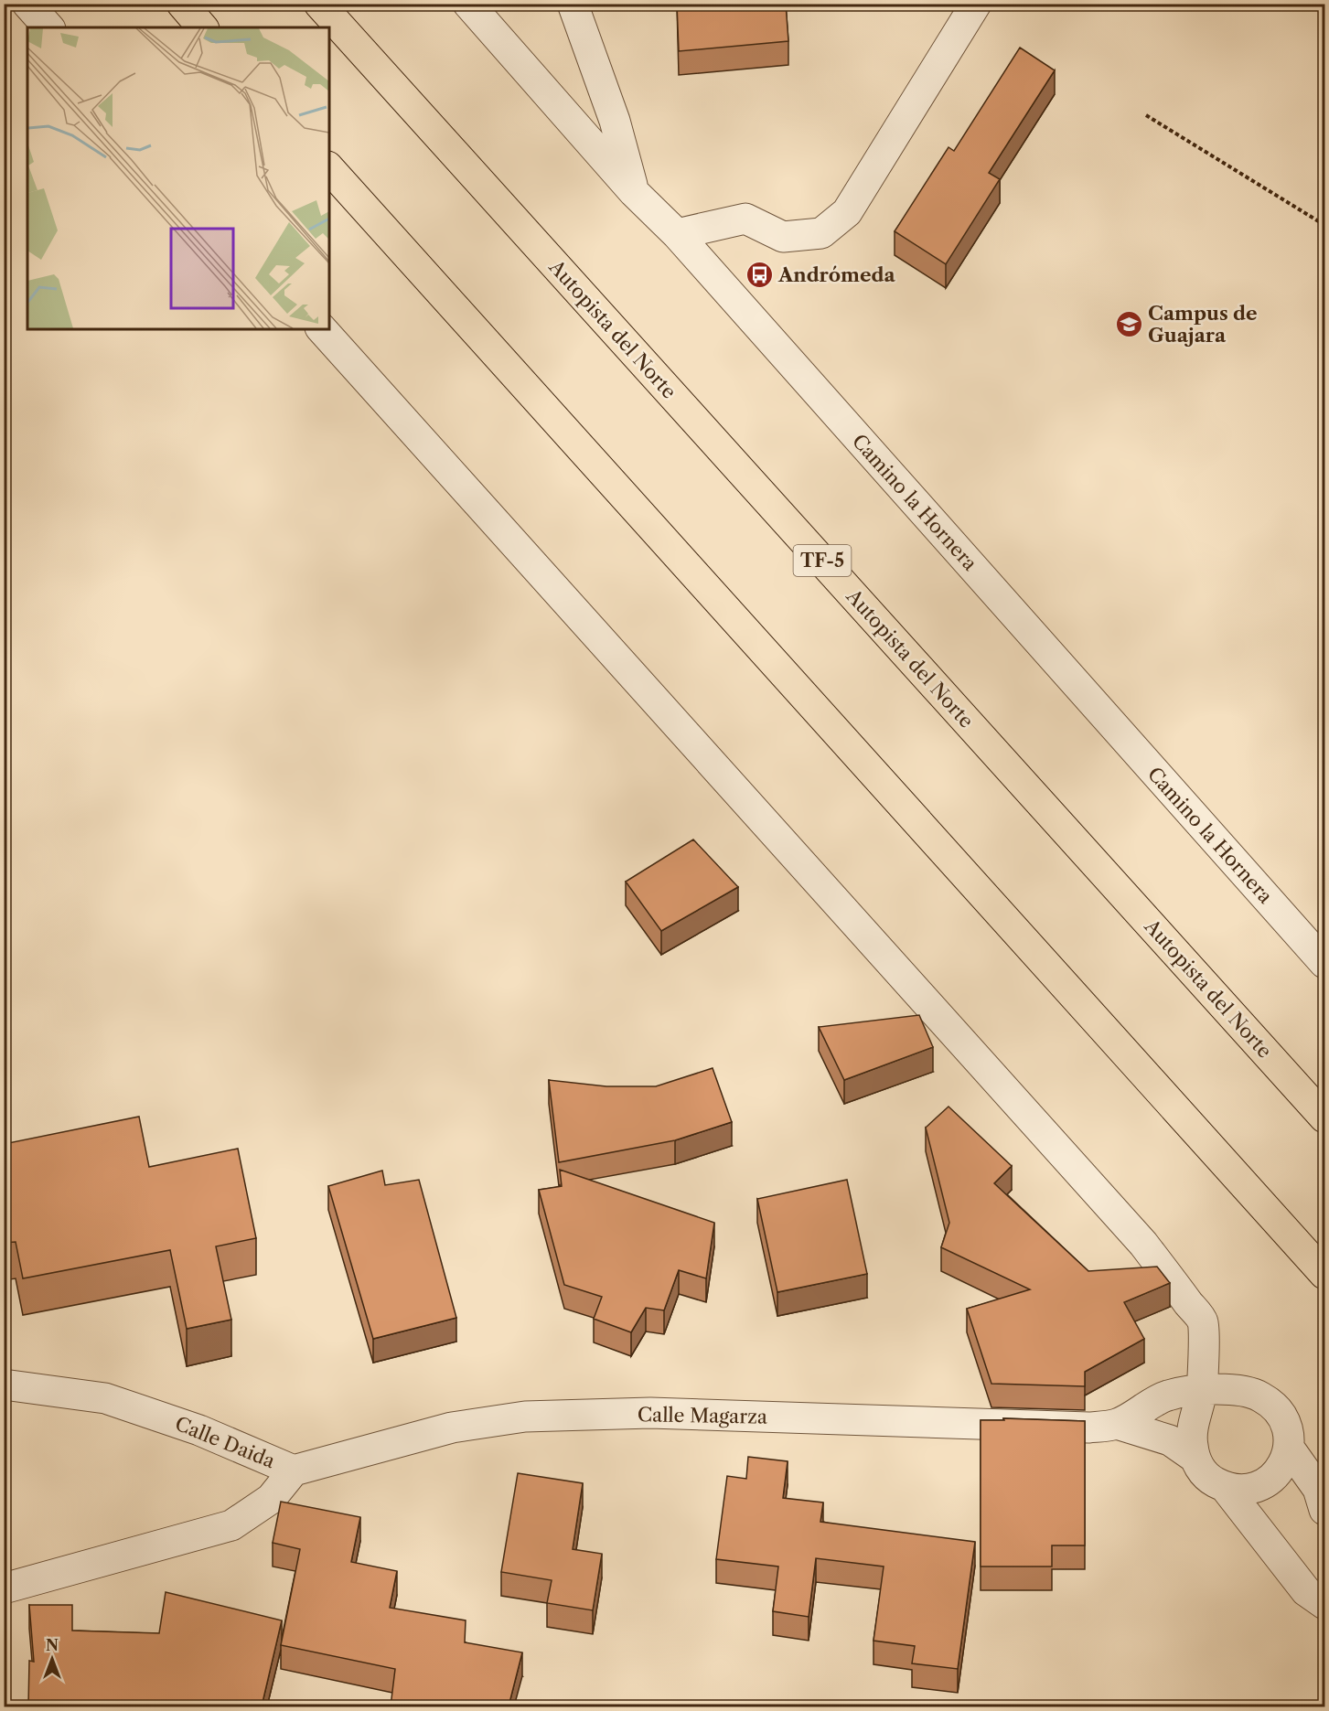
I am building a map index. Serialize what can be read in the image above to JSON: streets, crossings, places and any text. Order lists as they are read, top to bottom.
{
  "streets": {
    "highway": ["Autopista del Norte", "TF-5"],
    "street": ["Camino la Hornera", "Calle Magarza", "Calle Daida"]
  },
  "crossings": [
    ["Calle Magarza", "Calle Daida"]
  ],
  "places": {
    "bus stop": ["Andrómeda"],
    "school or university": ["Campus de Guajara"]
  },
  "north": "top"
}
